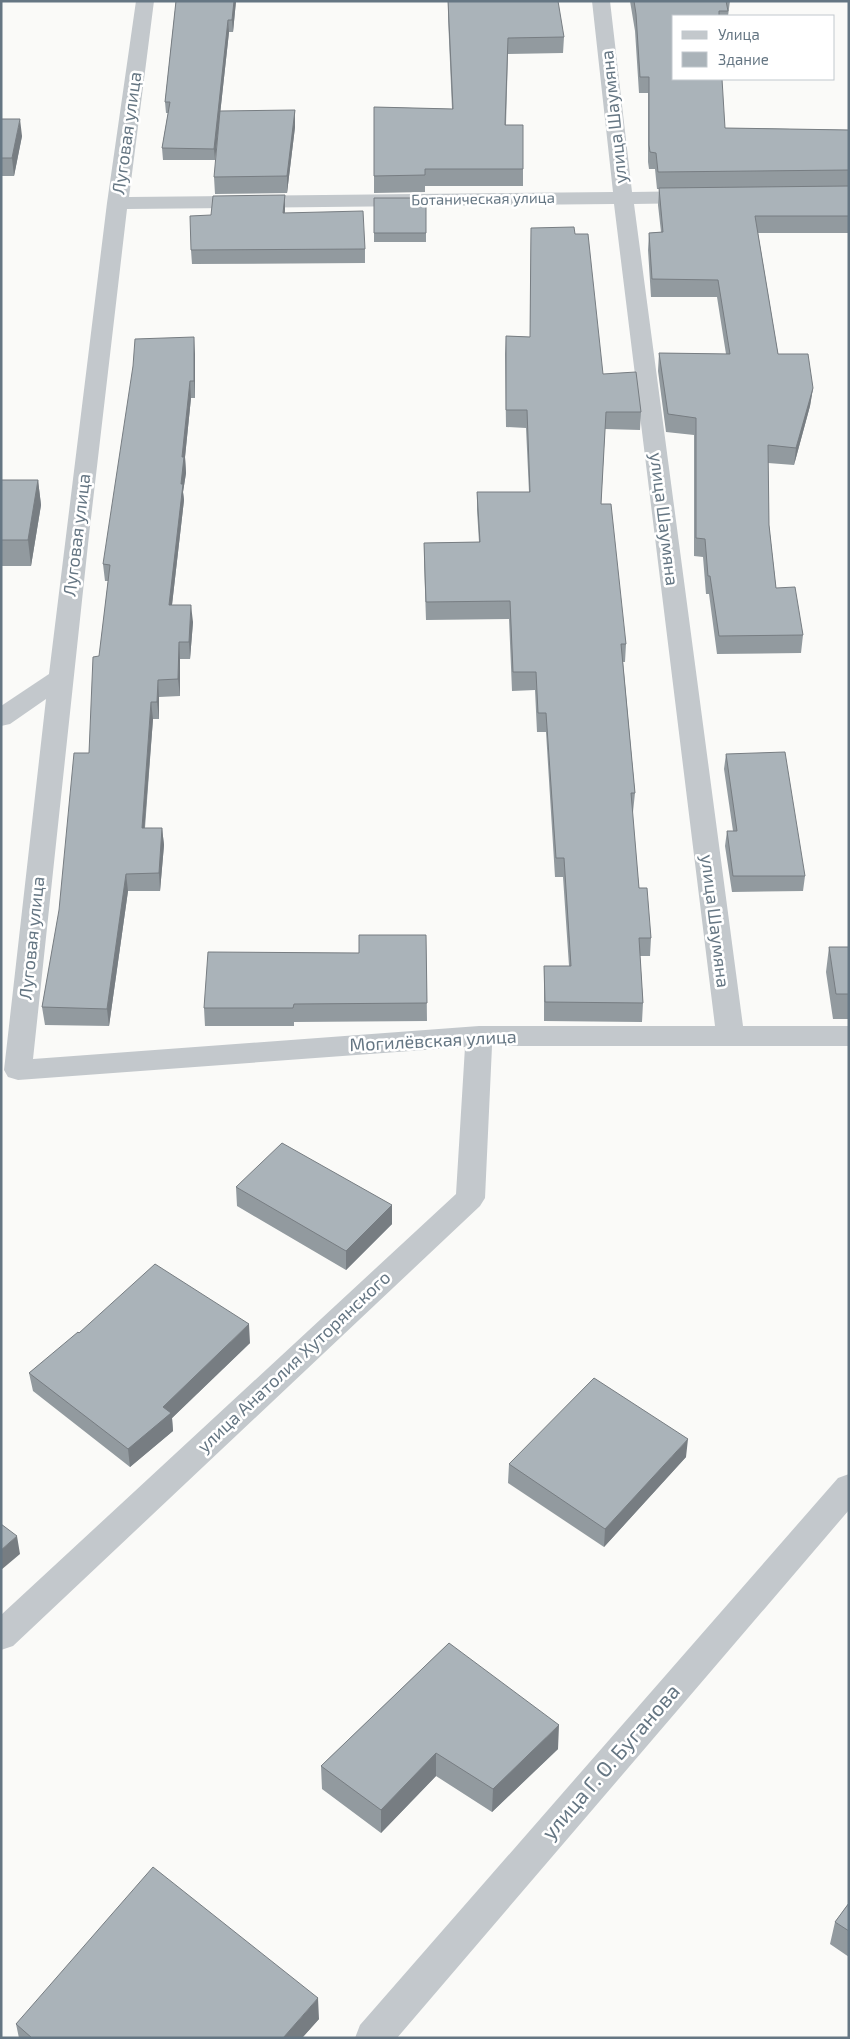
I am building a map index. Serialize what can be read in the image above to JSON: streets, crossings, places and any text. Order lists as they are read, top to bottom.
{
  "streets": {
    "street": [
      "улица Шаумяна",
      "Луговая улица",
      "Ботаническая улица",
      "Могилёвская улица",
      "улица Анатолия Хуторянского",
      "улица Г. О. Буганова"
    ]
  },
  "crossings": [
    ["улица Шаумяна", "Ботаническая улица"],
    ["улица Шаумяна", "Могилёвская улица"],
    ["Луговая улица", "Ботаническая улица"],
    ["Луговая улица", "Могилёвская улица"],
    ["Могилёвская улица", "улица Анатолия Хуторянского"]
  ],
  "legend": ["Улица", "Здание"]
}
